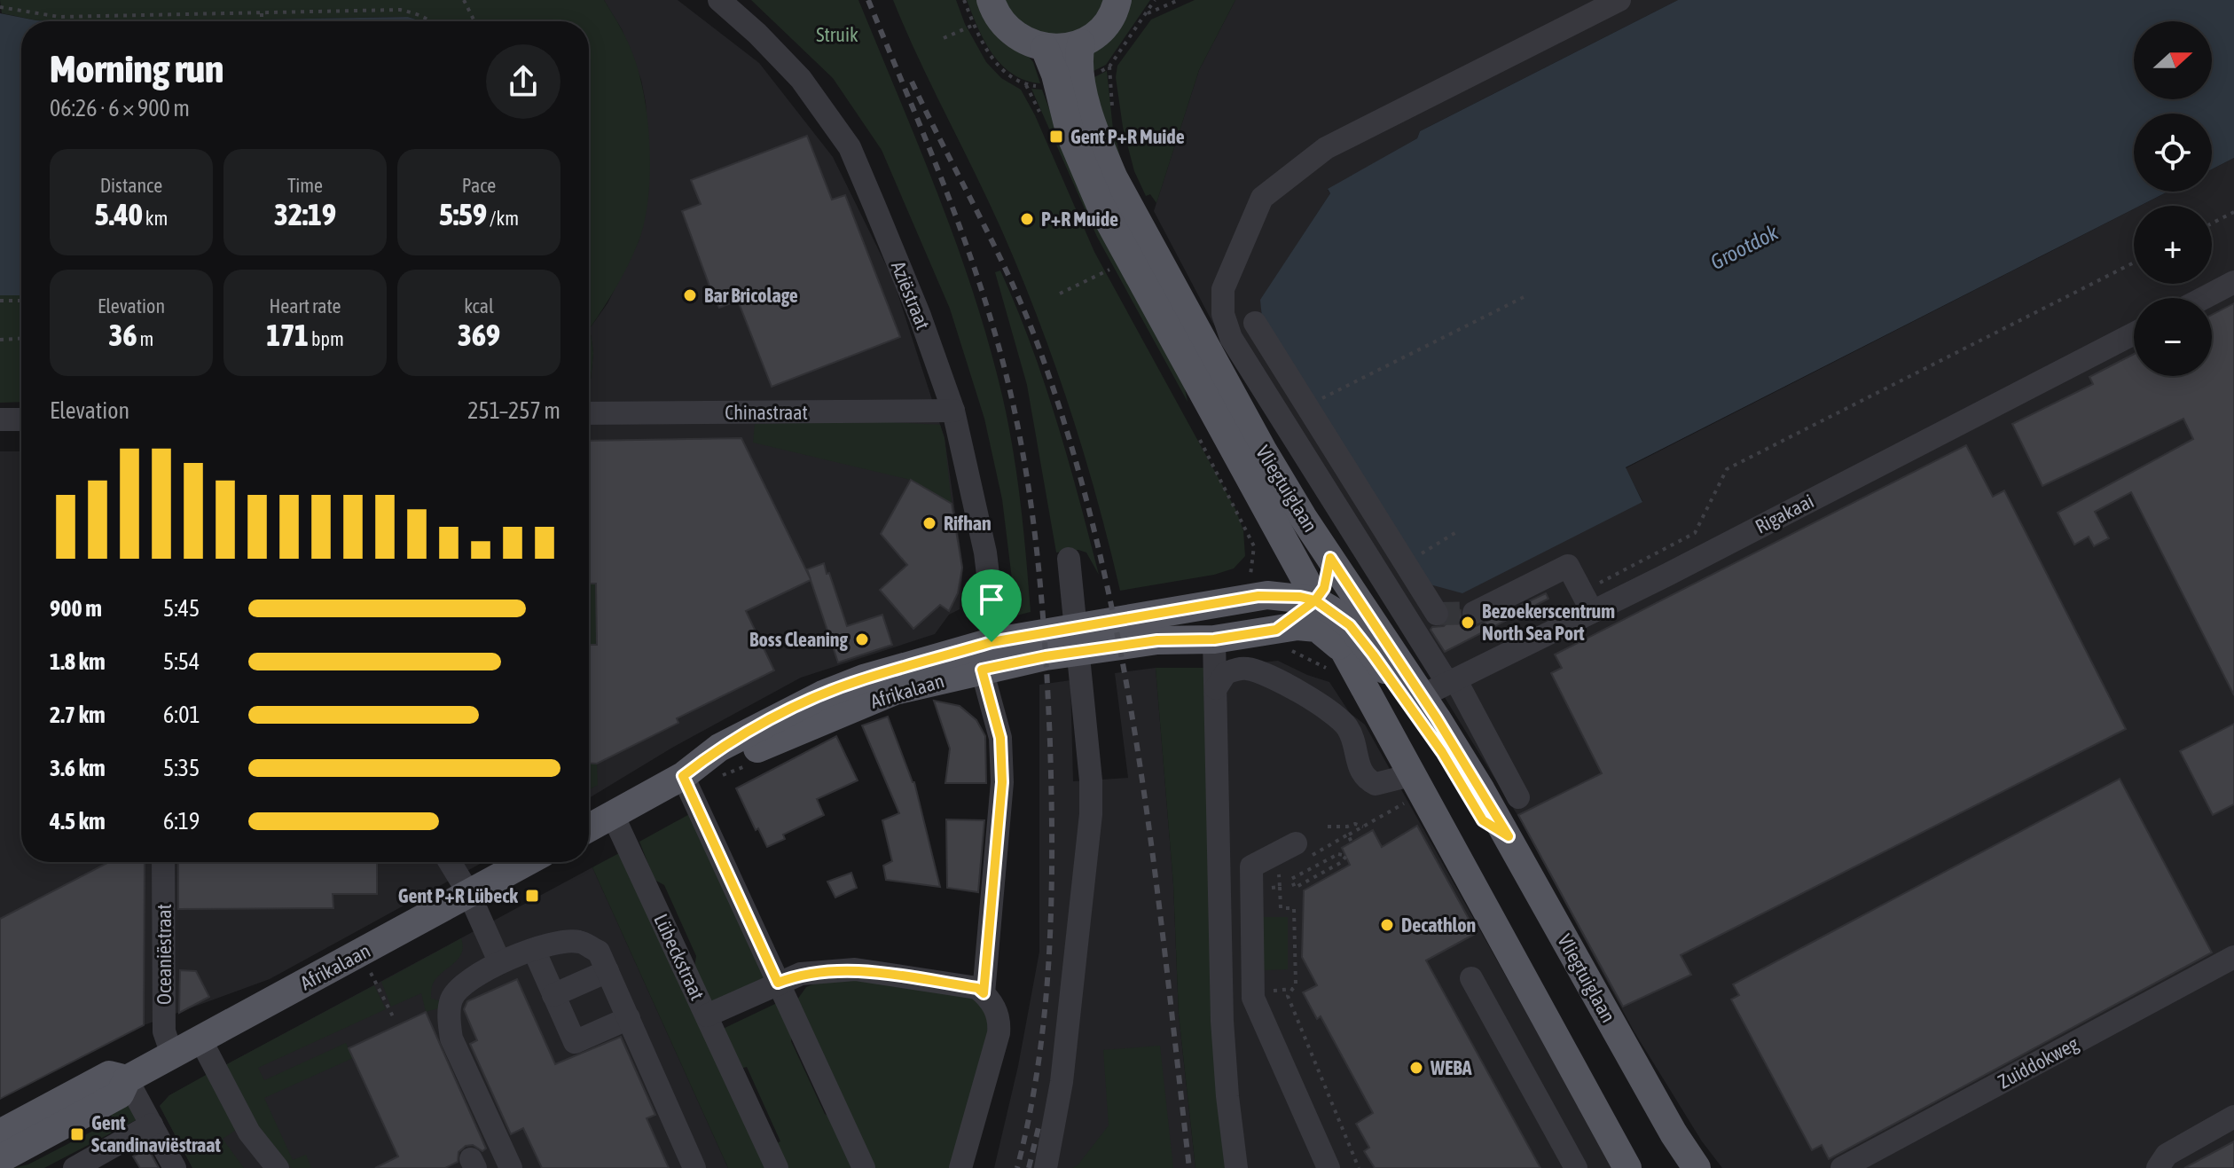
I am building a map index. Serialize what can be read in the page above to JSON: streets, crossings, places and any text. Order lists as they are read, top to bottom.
{
  "streets": {
    "main road": ["Vliegtuiglaan", "Afrikalaan"],
    "street": [
      "Aziëstraat",
      "Chinastraat",
      "Rigakaai",
      "Oceaniëstraat",
      "Lübeckstraat",
      "Zuiddokweg"
    ]
  },
  "crossings": [
    ["Aziëstraat", "Chinastraat"],
    ["Aziëstraat", "Afrikalaan"],
    ["Vliegtuiglaan", "Rigakaai"],
    ["Vliegtuiglaan", "Afrikalaan"],
    ["Afrikalaan", "Oceaniëstraat"],
    ["Afrikalaan", "Lübeckstraat"]
  ],
  "water": ["Grootdok"],
  "parks": ["Struik"],
  "places": {
    "transit": ["Gent P+R Muide", "Gent P+R Lübeck", "Gent Scandinaviëstraat"],
    "other": [
      "P+R Muide",
      "Bar Bricolage",
      "Rifhan",
      "Bezoekerscentrum North Sea Port",
      "Boss Cleaning",
      "Decathlon",
      "WEBA"
    ]
  },
  "north": "right",
  "page": {
    "map_buttons": ["+", "−"],
    "heading": ["Morning run", "06:26 · 6 × 900 m"],
    "stats": [
      ["Distance", "5.40 km"],
      ["Time", "32:19"],
      ["Pace", "5:59 /km"],
      ["Elevation", "36 m"],
      ["Heart rate", "171 bpm"],
      ["kcal", "369"]
    ],
    "chart": ["Elevation", "251–257 m"],
    "list": [
      {
        "name": "900 m",
        "note": "5:45"
      },
      {
        "name": "1.8 km",
        "note": "5:54"
      },
      {
        "name": "2.7 km",
        "note": "6:01"
      },
      {
        "name": "3.6 km",
        "note": "5:35"
      },
      {
        "name": "4.5 km",
        "note": "6:19"
      }
    ]
  }
}
